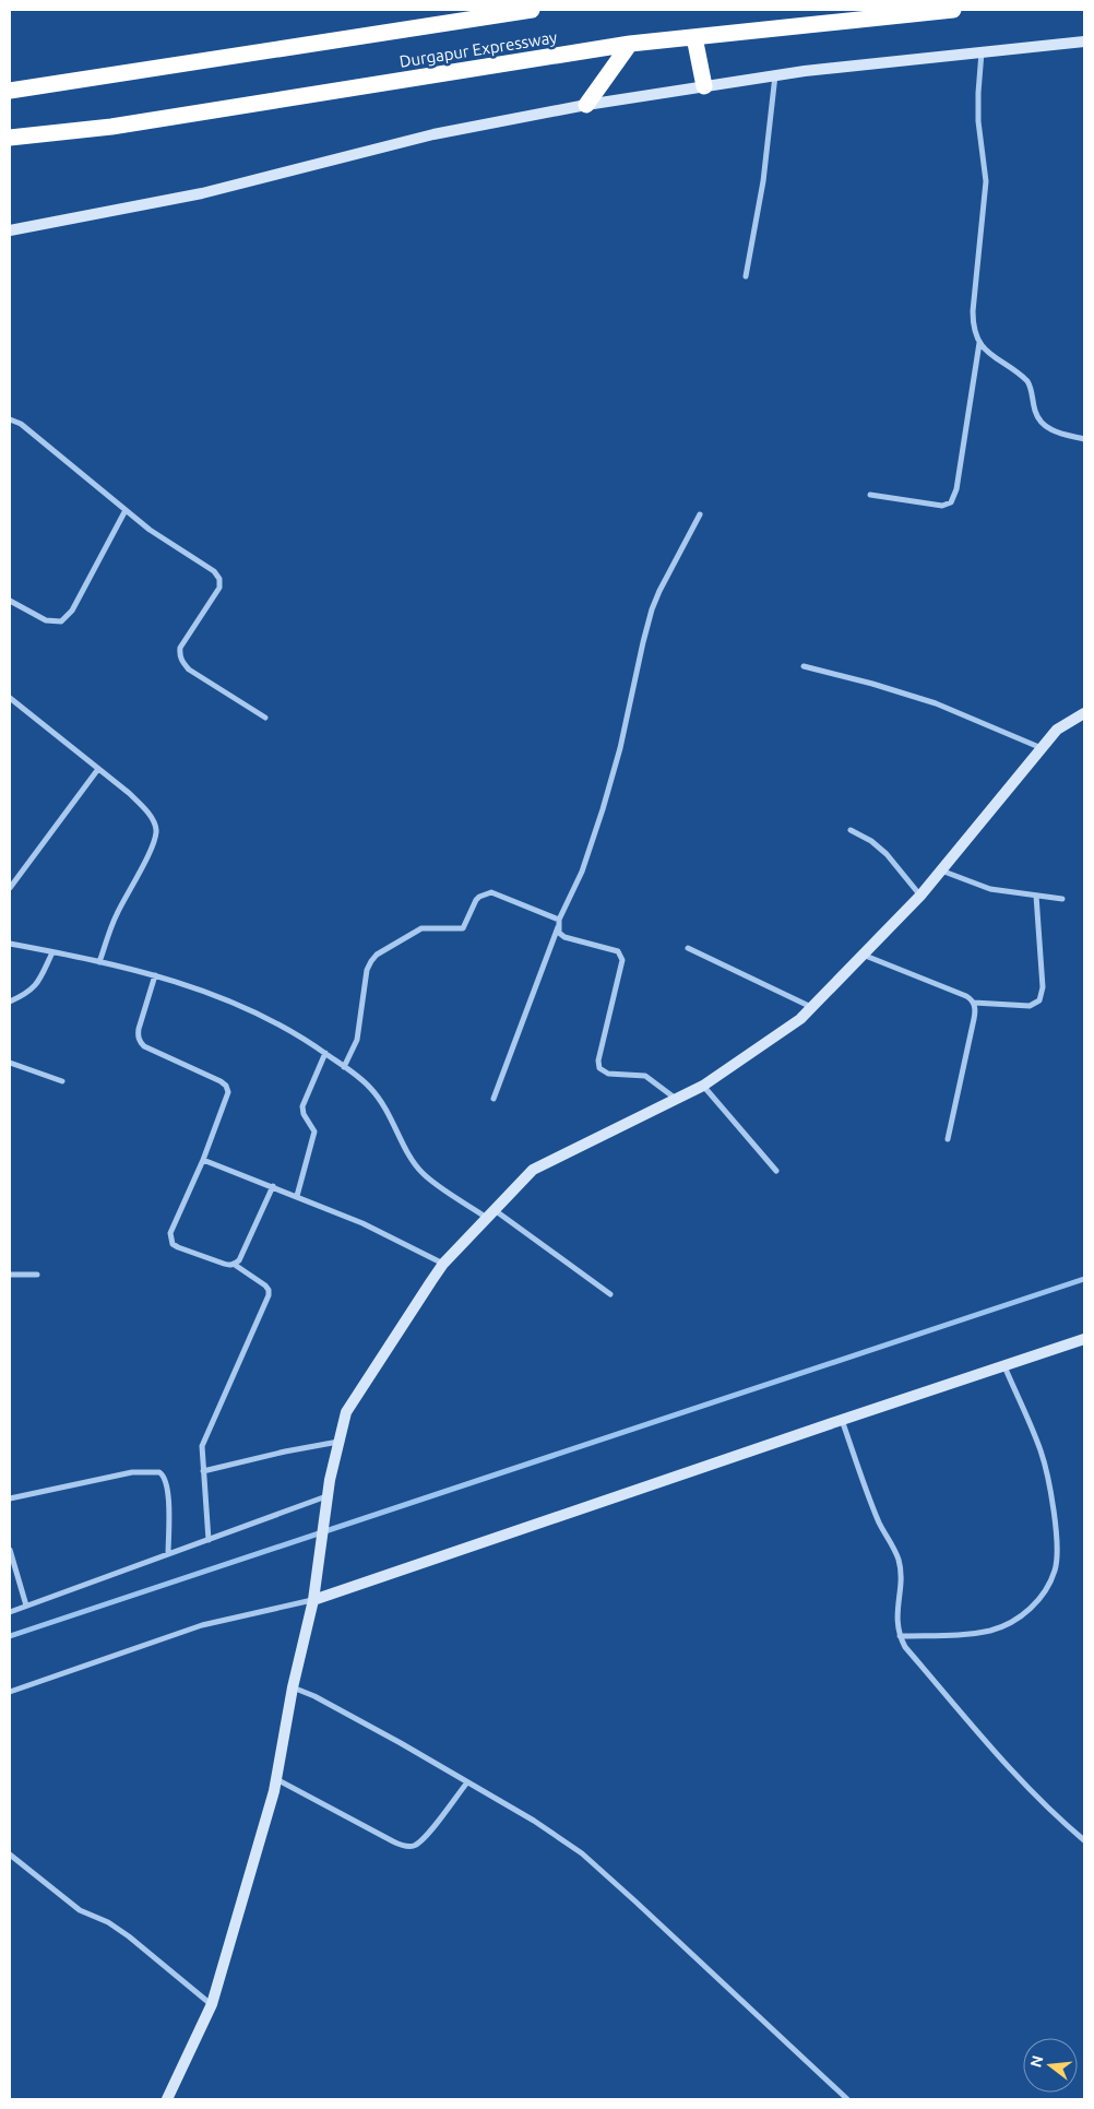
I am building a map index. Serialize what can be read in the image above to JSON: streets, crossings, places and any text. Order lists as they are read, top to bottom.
{
  "streets": {
    "highway": ["Durgapur Expressway"]
  },
  "north": "left"
}
